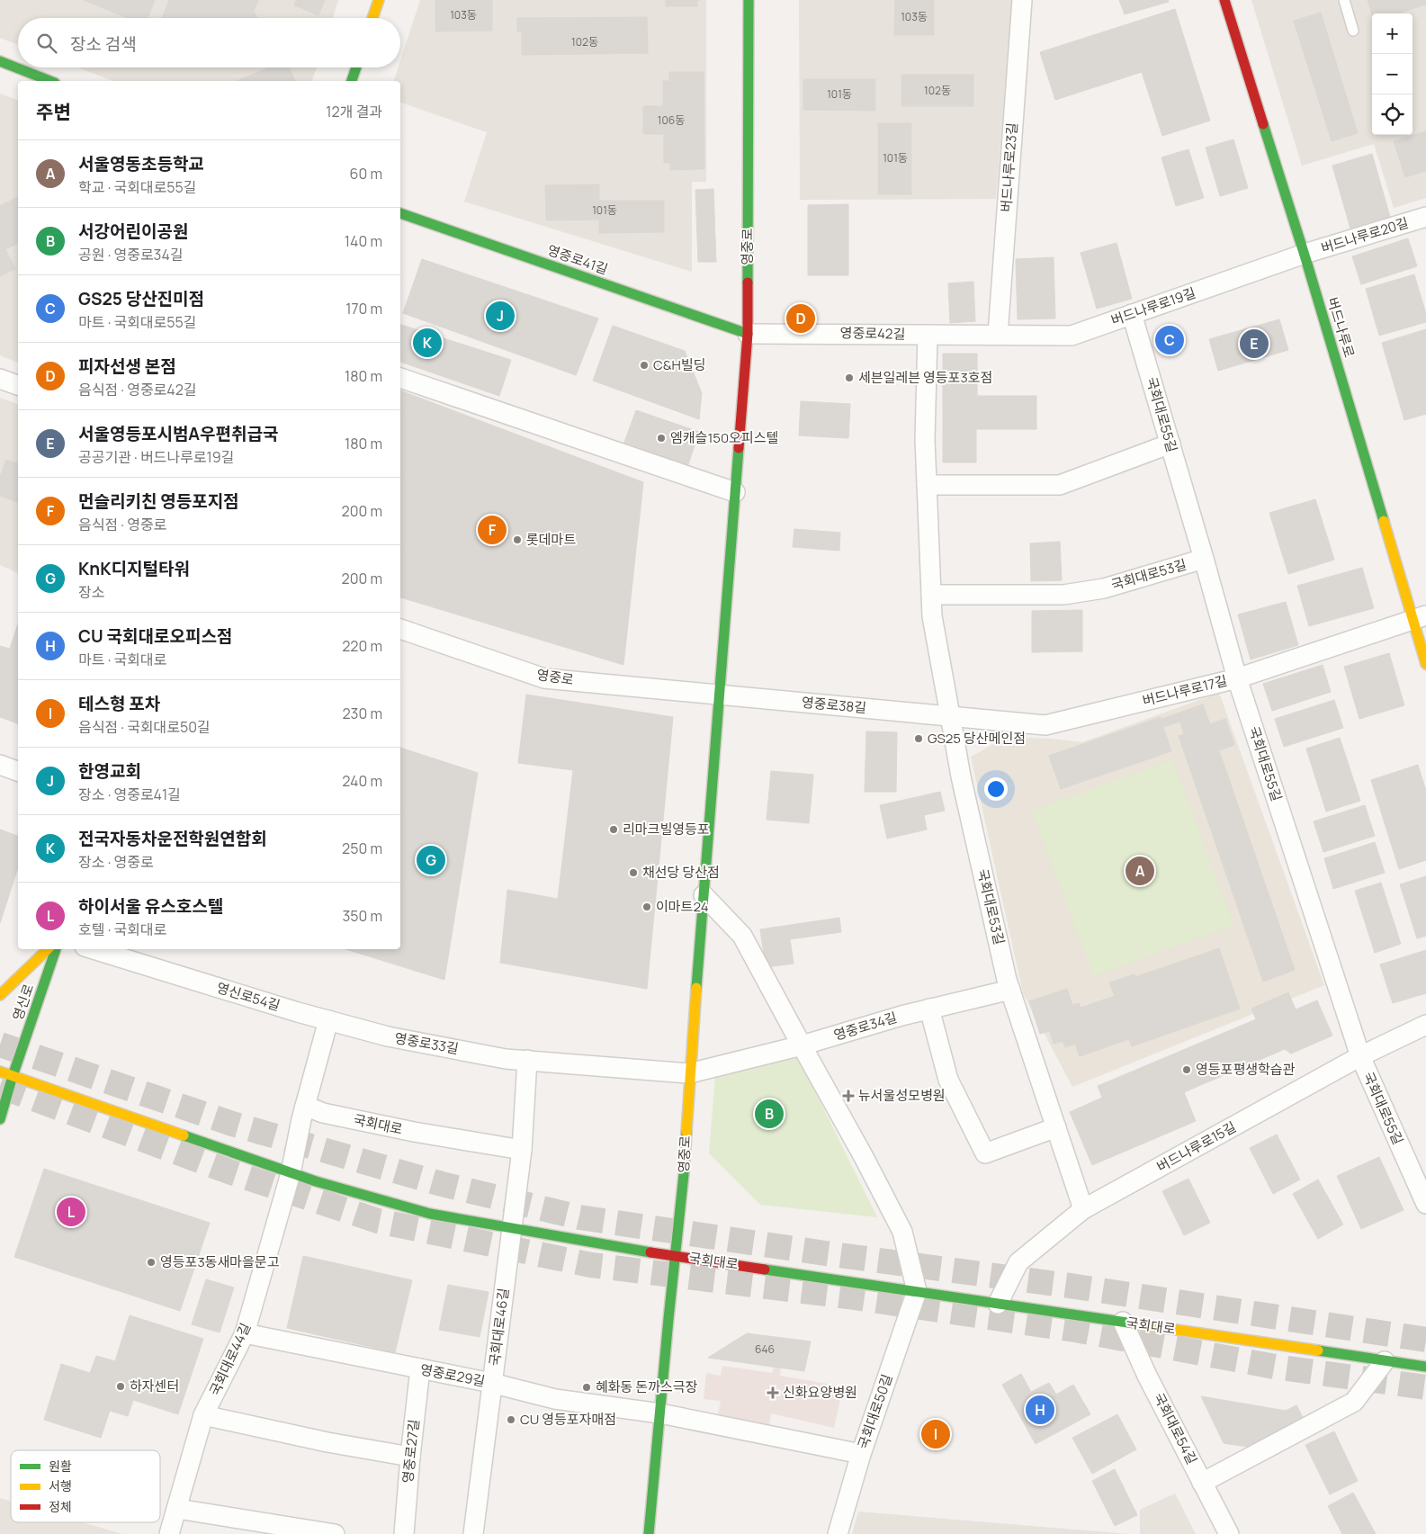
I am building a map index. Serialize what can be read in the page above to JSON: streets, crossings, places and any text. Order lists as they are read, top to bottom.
{
  "streets": {
    "main road": [
      "영중로",
      "영중로41길",
      "버드나루로",
      "영신로",
      "국회대로"
    ],
    "street": [
      "버드나루로23길",
      "버드나루로20길",
      "버드나루로19길",
      "영중로42길",
      "국회대로55길",
      "국회대로53길",
      "버드나루로17길",
      "영중로38길",
      "영신로54길",
      "영중로34길",
      "영중로33길",
      "버드나루로15길",
      "국회대로46길",
      "국회대로44길",
      "영중로29길",
      "국회대로50길",
      "국회대로54길",
      "영중로27길"
    ]
  },
  "crossings": [
    ["버드나루로23길", "버드나루로19길"],
    ["버드나루로23길", "영중로42길"],
    ["버드나루로20길", "버드나루로19길"],
    ["버드나루로20길", "버드나루로"],
    ["영중로", "영중로41길"],
    ["영중로", "영중로42길"],
    ["영중로", "영중로38길"],
    ["영중로", "영중로34길"],
    ["영중로", "영중로33길"],
    ["영중로", "국회대로"],
    ["영중로", "영중로29길"],
    ["영중로41길", "영중로42길"],
    ["버드나루로19길", "버드나루로"],
    ["버드나루로19길", "영중로42길"],
    ["버드나루로19길", "국회대로55길"],
    ["버드나루로", "버드나루로17길"],
    ["영중로42길", "국회대로53길"],
    ["국회대로55길", "국회대로53길"],
    ["국회대로55길", "버드나루로17길"],
    ["국회대로55길", "버드나루로15길"],
    ["국회대로53길", "버드나루로17길"],
    ["국회대로53길", "영중로38길"],
    ["국회대로53길", "영중로34길"],
    ["국회대로53길", "버드나루로15길"],
    ["버드나루로17길", "영중로38길"],
    ["영신로54길", "영중로33길"],
    ["영신로", "국회대로"],
    ["영중로34길", "영중로33길"],
    ["국회대로", "버드나루로15길"],
    ["국회대로", "국회대로46길"],
    ["국회대로", "국회대로44길"],
    ["국회대로", "국회대로50길"],
    ["국회대로", "국회대로54길"],
    ["국회대로46길", "영중로29길"],
    ["국회대로44길", "영중로29길"],
    ["영중로29길", "영중로27길"]
  ],
  "places": {
    "other": [
      "C&H빌딩",
      "세븐일레븐 영등포3호점",
      "엠캐슬150오피스텔",
      "롯데마트",
      "GS25 당산메인점",
      "리마크빌영등포",
      "채선당 당산점",
      "이마트24",
      "영등포평생학습관",
      "영등포3동새마을문고",
      "하자센터",
      "혜화동 돈까스극장",
      "CU 영등포자매점"
    ],
    "health": ["뉴서울성모병원", "신화요양병원"]
  },
  "house_numbers": [
    "103동",
    "103동",
    "102동",
    "102동",
    "101동",
    "106동",
    "101동",
    "101동",
    "646"
  ],
  "legend": ["원활", "서행", "정체"],
  "page": {
    "map_buttons": ["+", "−"],
    "search": "장소 검색",
    "heading": ["주변", "12개 결과"],
    "list": [
      {
        "mark": "A",
        "name": "서울영동초등학교",
        "note": "학교 · 국회대로55길",
        "value": "60 m"
      },
      {
        "mark": "B",
        "name": "서강어린이공원",
        "note": "공원 · 영중로34길",
        "value": "140 m"
      },
      {
        "mark": "C",
        "name": "GS25 당산진미점",
        "note": "마트 · 국회대로55길",
        "value": "170 m"
      },
      {
        "mark": "D",
        "name": "피자선생 본점",
        "note": "음식점 · 영중로42길",
        "value": "180 m"
      },
      {
        "mark": "E",
        "name": "서울영등포시범A우편취급국",
        "note": "공공기관 · 버드나루로19길",
        "value": "180 m"
      },
      {
        "mark": "F",
        "name": "먼슬리키친 영등포지점",
        "note": "음식점 · 영중로",
        "value": "200 m"
      },
      {
        "mark": "G",
        "name": "KnK디지털타워",
        "note": "장소",
        "value": "200 m"
      },
      {
        "mark": "H",
        "name": "CU 국회대로오피스점",
        "note": "마트 · 국회대로",
        "value": "220 m"
      },
      {
        "mark": "I",
        "name": "테스형 포차",
        "note": "음식점 · 국회대로50길",
        "value": "230 m"
      },
      {
        "mark": "J",
        "name": "한영교회",
        "note": "장소 · 영중로41길",
        "value": "240 m"
      },
      {
        "mark": "K",
        "name": "전국자동차운전학원연합회",
        "note": "장소 · 영중로",
        "value": "250 m"
      },
      {
        "mark": "L",
        "name": "하이서울 유스호스텔",
        "note": "호텔 · 국회대로",
        "value": "350 m"
      }
    ],
    "pins": [
      "J",
      "D",
      "C",
      "K",
      "E",
      "F",
      "G",
      "A",
      "B",
      "L",
      "H",
      "I"
    ]
  }
}
